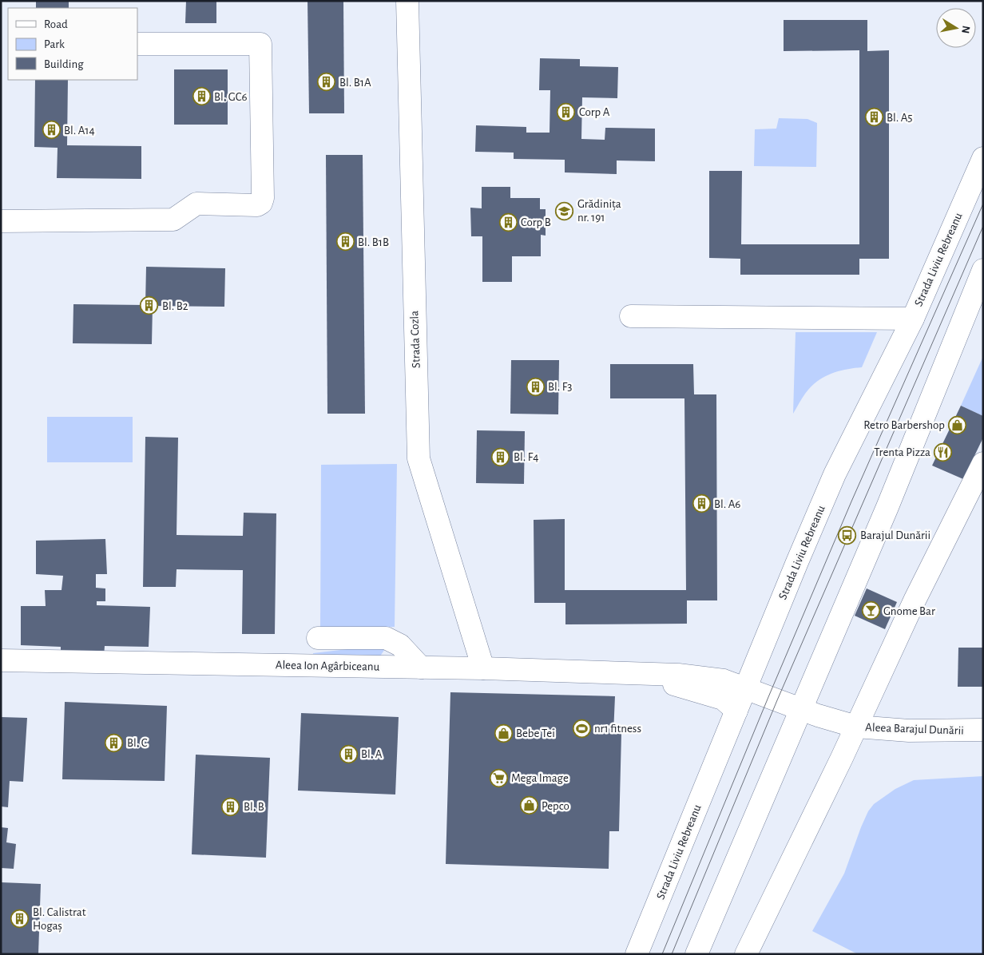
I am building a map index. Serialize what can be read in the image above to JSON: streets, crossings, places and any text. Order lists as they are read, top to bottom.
{
  "streets": {
    "street": [
      "Strada Liviu Rebreanu",
      "Strada Cozla",
      "Aleea Ion Agârbiceanu",
      "Aleea Barajul Dunării"
    ]
  },
  "crossings": [
    ["Strada Liviu Rebreanu", "Aleea Ion Agârbiceanu"],
    ["Strada Liviu Rebreanu", "Aleea Barajul Dunării"],
    ["Strada Cozla", "Aleea Ion Agârbiceanu"],
    ["Aleea Ion Agârbiceanu", "Aleea Barajul Dunării"]
  ],
  "places": {
    "building": [
      "Bl. B1A",
      "Bl. GC6",
      "Corp A",
      "Bl. A5",
      "Bl. A14",
      "Corp B",
      "Bl. B1B",
      "Bl. B2",
      "Bl. F3",
      "Bl. F4",
      "Bl. A6",
      "Bl. C",
      "Bl. A",
      "Bl. B",
      "Bl. Calistrat Hogaș"
    ],
    "school or university": ["Grădinița nr. 191"],
    "shop": ["Retro Barbershop", "Bebe Tei", "Pepco"],
    "restaurant": ["Trenta Pizza"],
    "bus stop": ["Barajul Dunării"],
    "bar": ["Gnome Bar"],
    "sports": ["nr1 fitness"],
    "supermarket": ["Mega Image"]
  },
  "legend": ["Road", "Park", "Building"],
  "north": "right"
}
